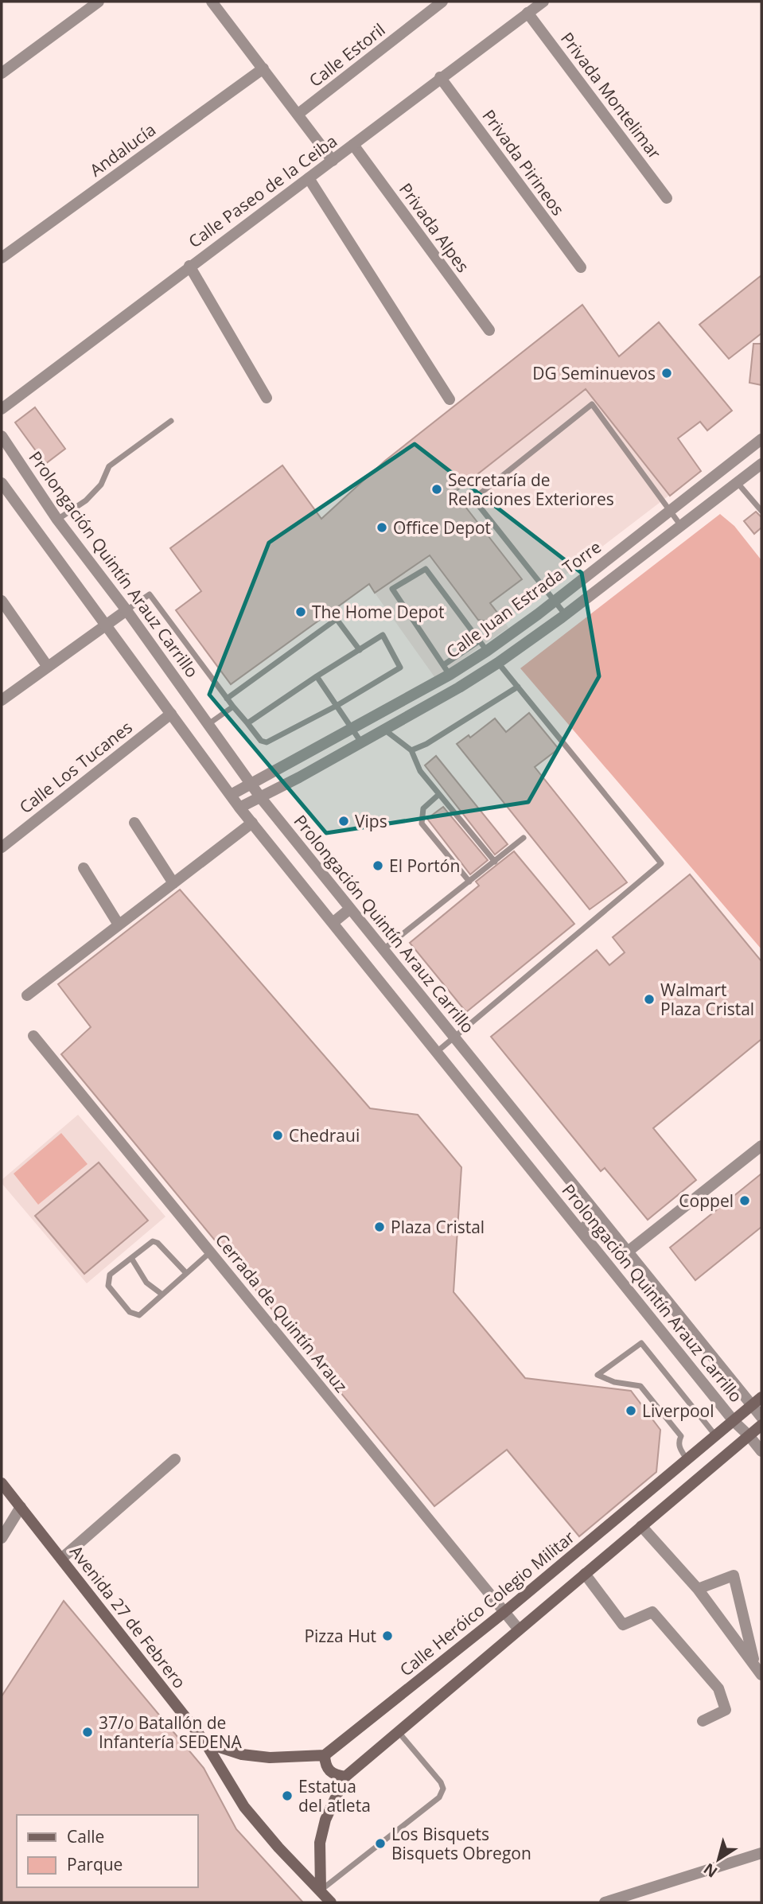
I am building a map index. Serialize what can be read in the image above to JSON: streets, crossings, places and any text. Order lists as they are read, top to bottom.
{
  "streets": {
    "main road": ["Calle Heróico Colegio Militar", "Avenida 27 de Febrero"],
    "street": [
      "Calle Estoril",
      "Privada Montelimar",
      "Andalucía",
      "Privada Pirineos",
      "Calle Paseo de la Ceiba",
      "Privada Alpes",
      "Prolongación Quintín Arauz Carrillo",
      "Calle Juan Estrada Torre",
      "Calle Los Tucanes",
      "Cerrada de Quintín Arauz"
    ]
  },
  "crossings": [
    ["Privada Montelimar", "Calle Paseo de la Ceiba"],
    ["Privada Pirineos", "Calle Paseo de la Ceiba"],
    ["Calle Paseo de la Ceiba", "Privada Alpes"],
    ["Prolongación Quintín Arauz Carrillo", "Calle Juan Estrada Torre"],
    ["Prolongación Quintín Arauz Carrillo", "Calle Los Tucanes"],
    ["Prolongación Quintín Arauz Carrillo", "Calle Heróico Colegio Militar"],
    ["Cerrada de Quintín Arauz", "Calle Heróico Colegio Militar"]
  ],
  "places": [
    "DG Seminuevos",
    "Secretaría de Relaciones Exteriores",
    "Office Depot",
    "The Home Depot",
    "Vips",
    "El Portón",
    "Walmart Plaza Cristal",
    "Chedraui",
    "Coppel",
    "Plaza Cristal",
    "Liverpool",
    "Pizza Hut",
    "37/o Batallón de Infantería SEDENA",
    "Estatua del atleta",
    "Los Bisquets Bisquets Obregon"
  ],
  "legend": ["Calle", "Parque"],
  "north": "bottom left"
}
